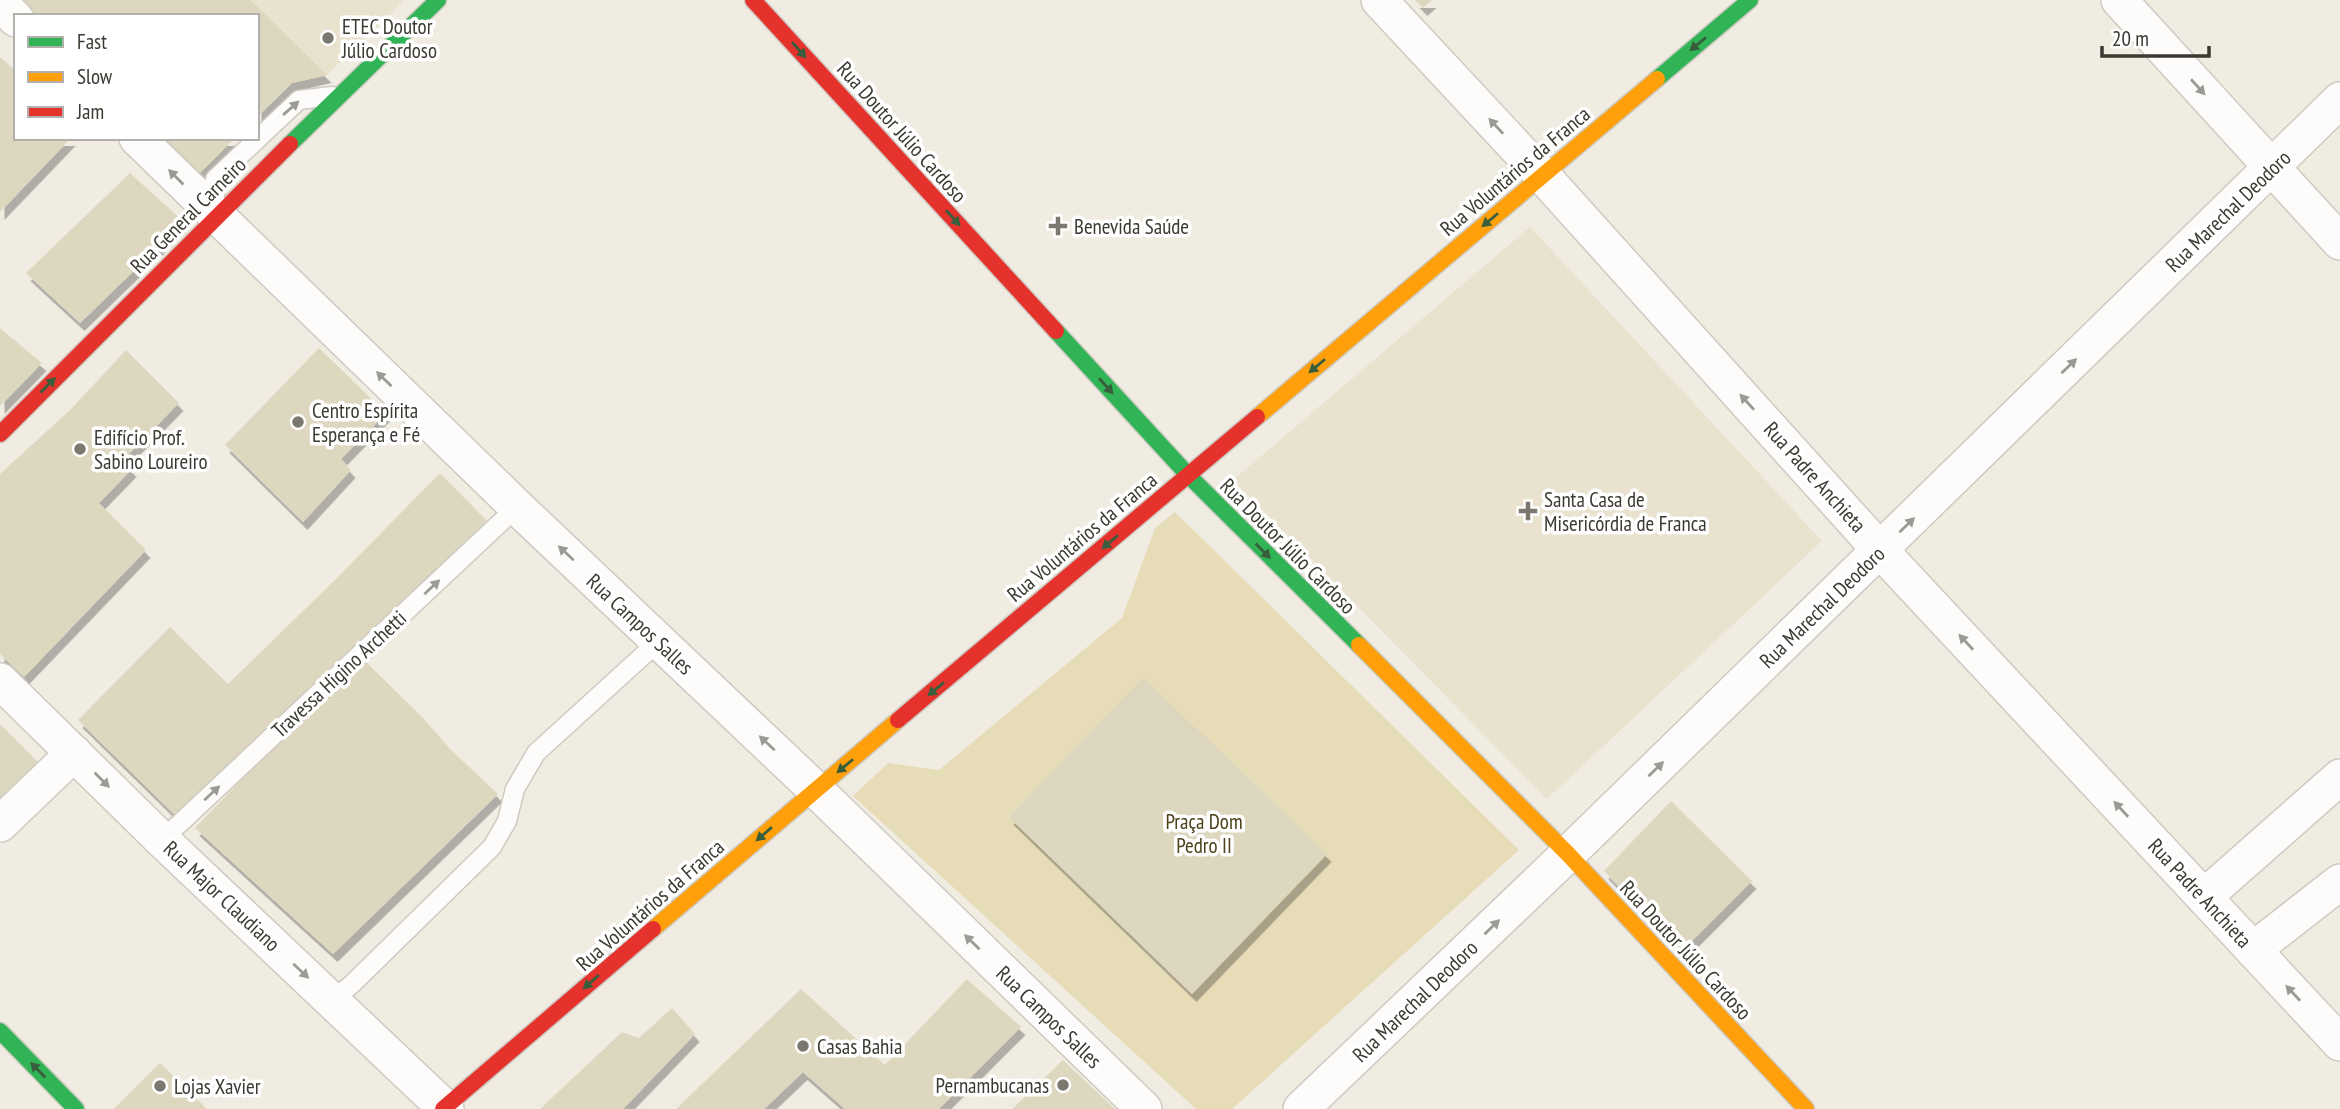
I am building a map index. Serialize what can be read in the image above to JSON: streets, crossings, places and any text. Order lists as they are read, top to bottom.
{
  "streets": {
    "street": [
      "Rua Doutor Júlio Cardoso",
      "Rua Voluntários da Franca",
      "Rua Marechal Deodoro",
      "Rua General Carneiro",
      "Rua Padre Anchieta",
      "Rua Campos Salles",
      "Rua Major Claudiano"
    ],
    "lane": ["Travessa Higino Archetti"]
  },
  "crossings": [
    ["Rua Doutor Júlio Cardoso", "Rua Voluntários da Franca"],
    ["Rua Doutor Júlio Cardoso", "Rua Marechal Deodoro"],
    ["Rua Voluntários da Franca", "Rua Padre Anchieta"],
    ["Rua Voluntários da Franca", "Rua Campos Salles"],
    ["Rua Voluntários da Franca", "Rua Major Claudiano"],
    ["Rua Marechal Deodoro", "Rua Padre Anchieta"],
    ["Rua General Carneiro", "Rua Campos Salles"],
    ["Rua Campos Salles", "Travessa Higino Archetti"],
    ["Travessa Higino Archetti", "Rua Major Claudiano"]
  ],
  "one_way": [
    "Rua Doutor Júlio Cardoso",
    "Rua Voluntários da Franca",
    "Rua Marechal Deodoro",
    "Rua General Carneiro",
    "Rua Padre Anchieta",
    "Rua Campos Salles",
    "Travessa Higino Archetti"
  ],
  "parks": ["Praça Dom Pedro II"],
  "places": {
    "other": [
      "ETEC Doutor Júlio Cardoso",
      "Centro Espírita Esperança e Fé",
      "Edifício Prof. Sabino Loureiro",
      "Casas Bahia",
      "Pernambucanas",
      "Lojas Xavier"
    ],
    "health": ["Benevida Saúde", "Santa Casa de Misericórdia de Franca"]
  },
  "legend": ["Fast", "Slow", "Jam"],
  "scale_bar": "20 m"
}
